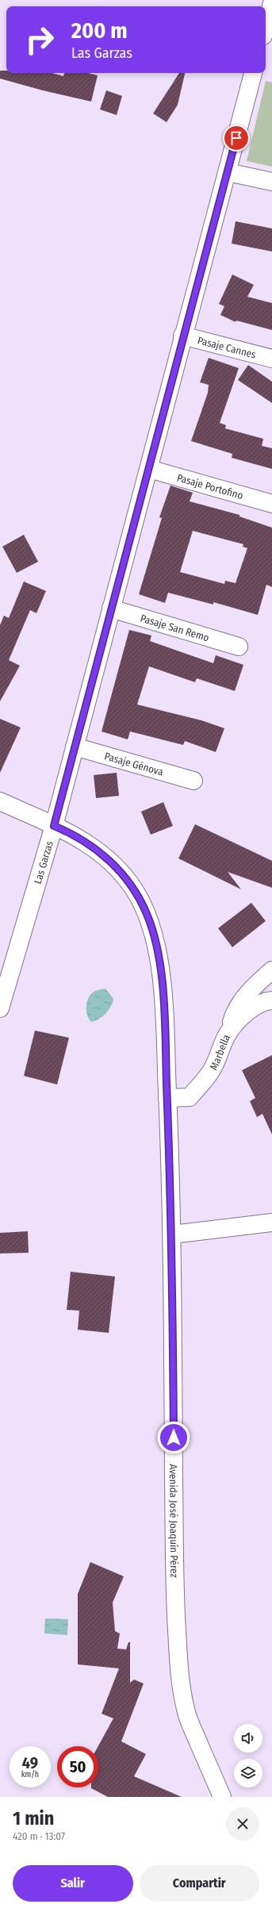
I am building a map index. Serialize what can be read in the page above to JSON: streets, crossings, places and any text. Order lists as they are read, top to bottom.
{
  "streets": {
    "street": [
      "Pasaje Cannes",
      "Pasaje Portofino",
      "Pasaje San Remo",
      "Pasaje Génova",
      "Las Garzas",
      "Marbella",
      "Avenida José Joaquín Pérez"
    ]
  },
  "crossings": [
    ["Pasaje Cannes", "Las Garzas"],
    ["Pasaje Portofino", "Las Garzas"],
    ["Pasaje San Remo", "Las Garzas"],
    ["Pasaje Génova", "Las Garzas"],
    ["Las Garzas", "Avenida José Joaquín Pérez"],
    ["Marbella", "Avenida José Joaquín Pérez"]
  ],
  "page": {
    "turn": ["200 m", "Las Garzas"],
    "speed": "49 km/h",
    "limit": "50",
    "heading": ["1 min", "420 m · 13:07"],
    "buttons": ["Salir", "Compartir"]
  }
}
